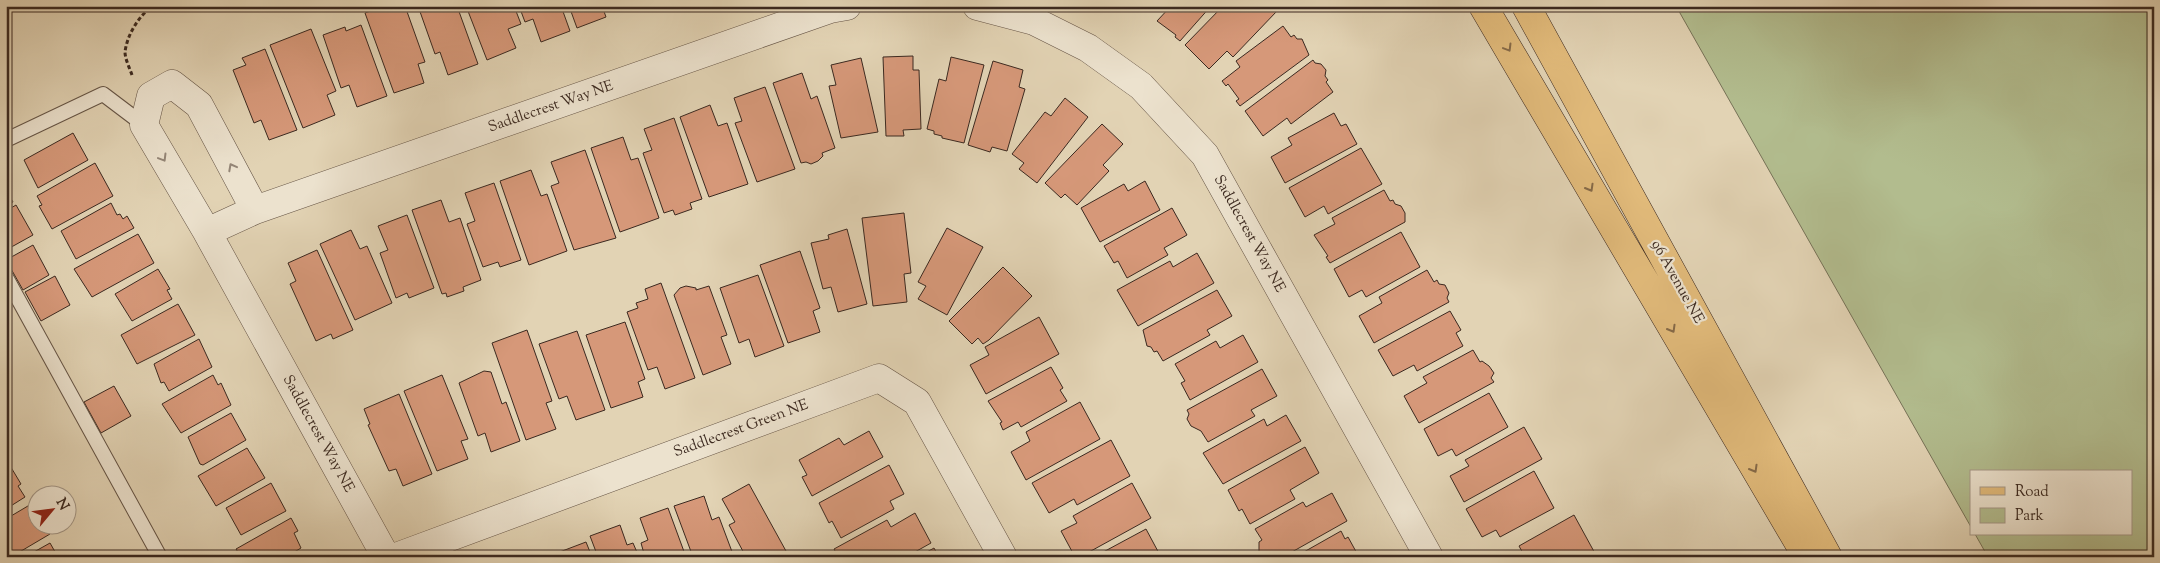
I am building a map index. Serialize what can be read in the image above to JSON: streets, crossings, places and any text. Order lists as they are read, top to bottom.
{
  "streets": {
    "main road": ["96 Avenue NE"],
    "street": ["Saddlecrest Way NE", "Saddlecrest Green NE"]
  },
  "legend": ["Road", "Park"],
  "north": "top right"
}
